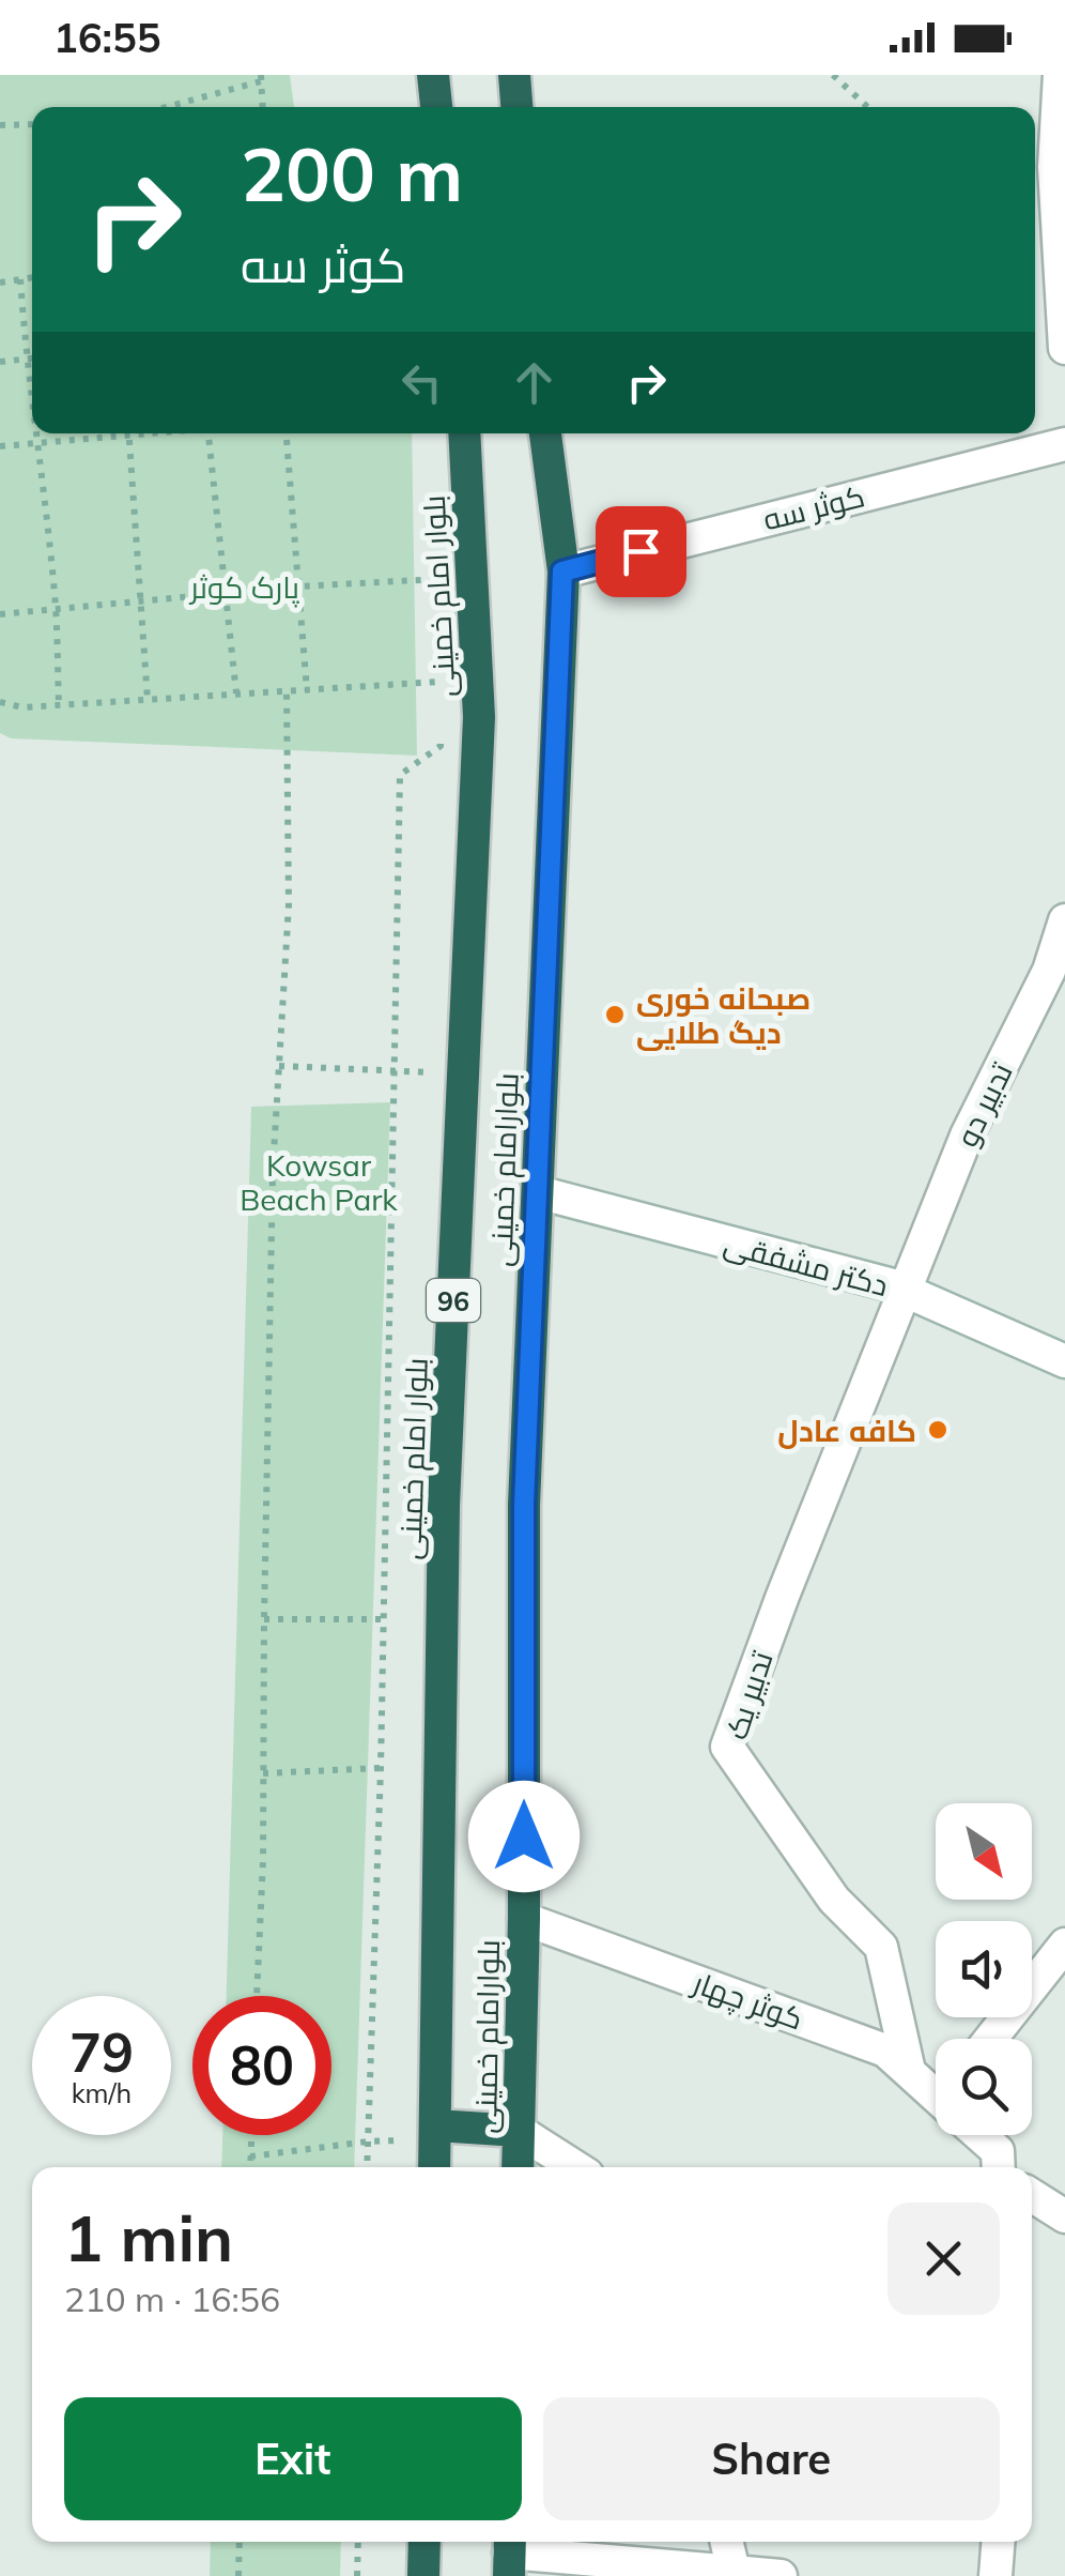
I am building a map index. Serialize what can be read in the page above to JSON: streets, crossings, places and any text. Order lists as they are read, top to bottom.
{
  "streets": {
    "highway": ["بلوار امام خمینی", "بلوارامام خمینی", "96"],
    "street": [
      "کوثر سه",
      "تدبیر دو",
      "دکتر مشفقی",
      "تدبیر یک",
      "کوثر چهار"
    ]
  },
  "crossings": [
    ["کوثر سه", "بلوارامام خمینی"],
    ["تدبیر دو", "دکتر مشفقی"],
    ["تدبیر دو", "تدبیر یک"],
    ["بلوارامام خمینی", "دکتر مشفقی"],
    ["بلوارامام خمینی", "کوثر چهار"],
    ["دکتر مشفقی", "تدبیر یک"],
    ["تدبیر یک", "کوثر چهار"]
  ],
  "parks": ["پارک کوثر", "Kowsar Beach Park"],
  "places": ["صبحانه خوری دیگ طلایی", "کافه عادل"],
  "north": "bottom right",
  "page": {
    "status": "16:55",
    "turn": ["200 m", "کوثر سه"],
    "speed": "79 km/h",
    "limit": "80",
    "heading": ["1 min", "210 m · 16:56"],
    "buttons": ["Exit", "Share"]
  }
}
